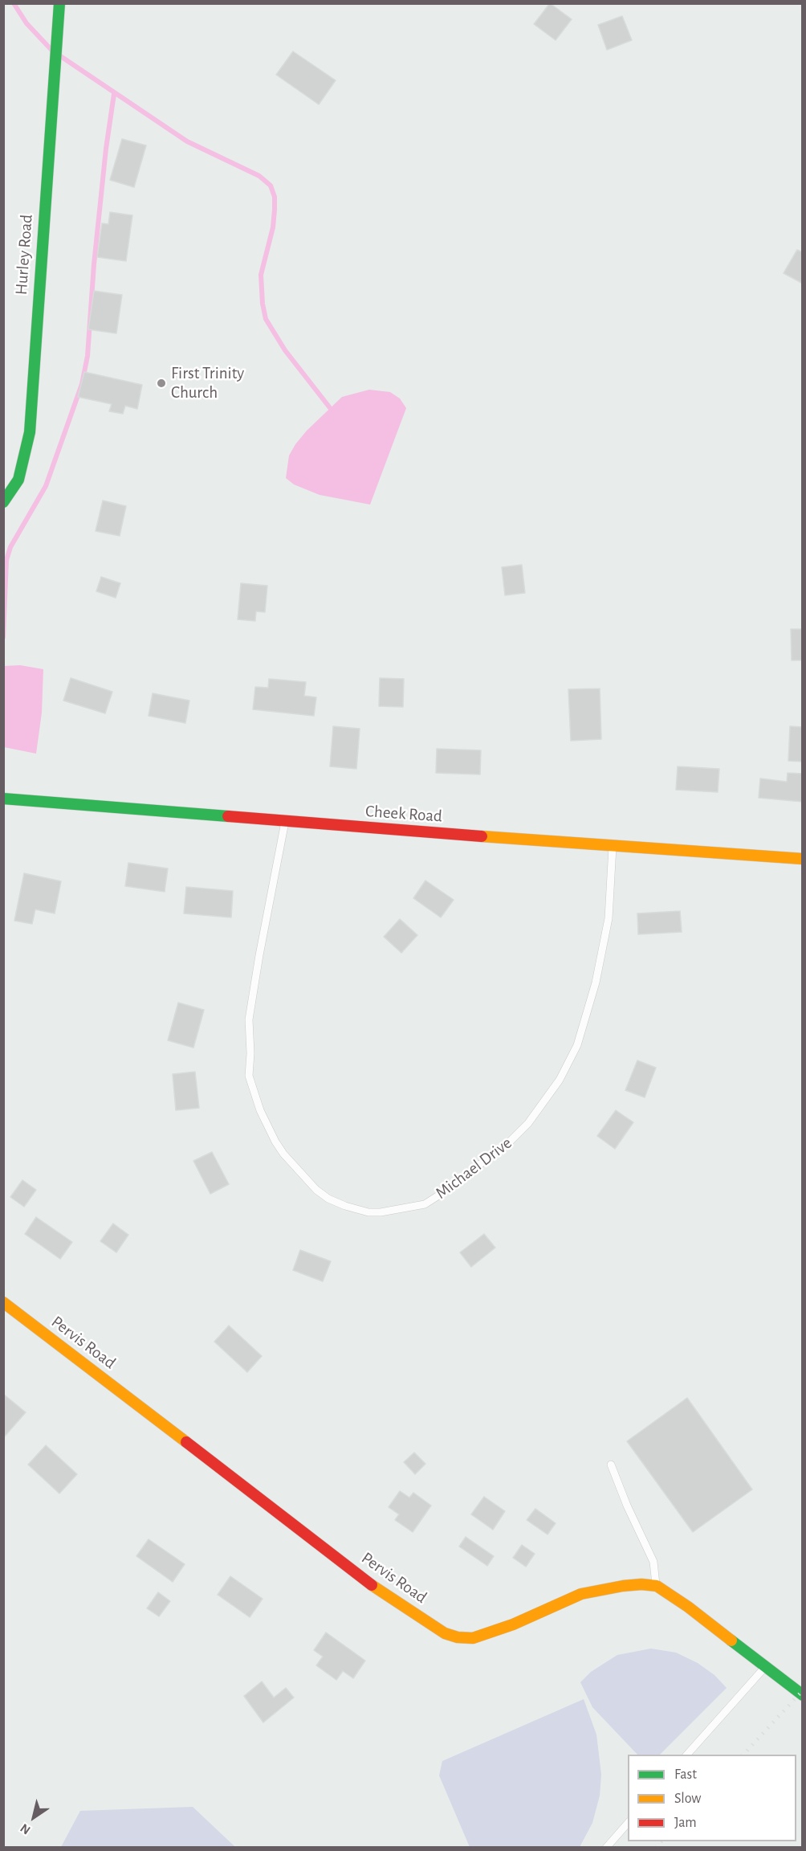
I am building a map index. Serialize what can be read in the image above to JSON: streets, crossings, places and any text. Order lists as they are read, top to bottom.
{
  "streets": {
    "street": ["Hurley Road", "Cheek Road", "Pervis Road"],
    "lane": ["Michael Drive"]
  },
  "crossings": [
    ["Cheek Road", "Michael Drive"]
  ],
  "places": ["First Trinity Church"],
  "legend": ["Fast", "Slow", "Jam"],
  "north": "bottom left"
}
